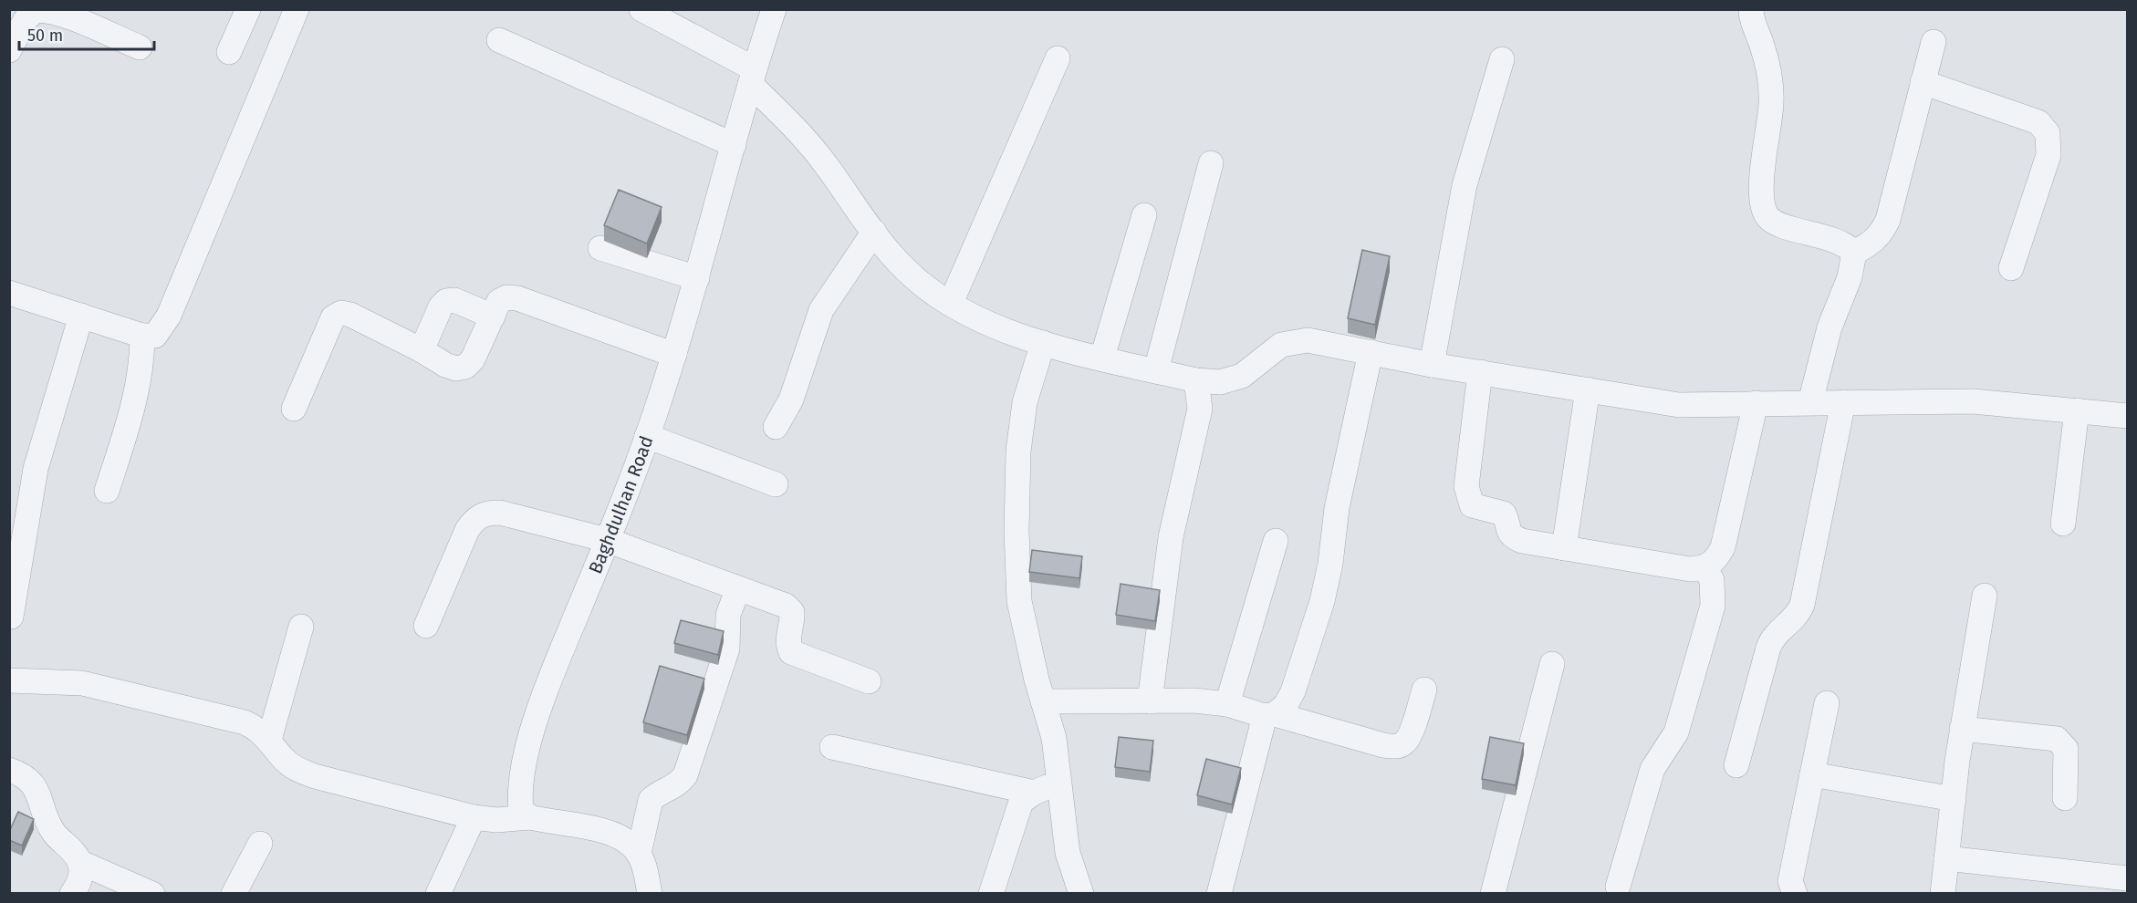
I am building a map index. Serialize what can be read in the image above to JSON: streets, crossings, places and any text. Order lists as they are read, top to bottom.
{
  "streets": {
    "street": ["Baghdulhan Road"]
  },
  "scale_bar": "50 m"
}
